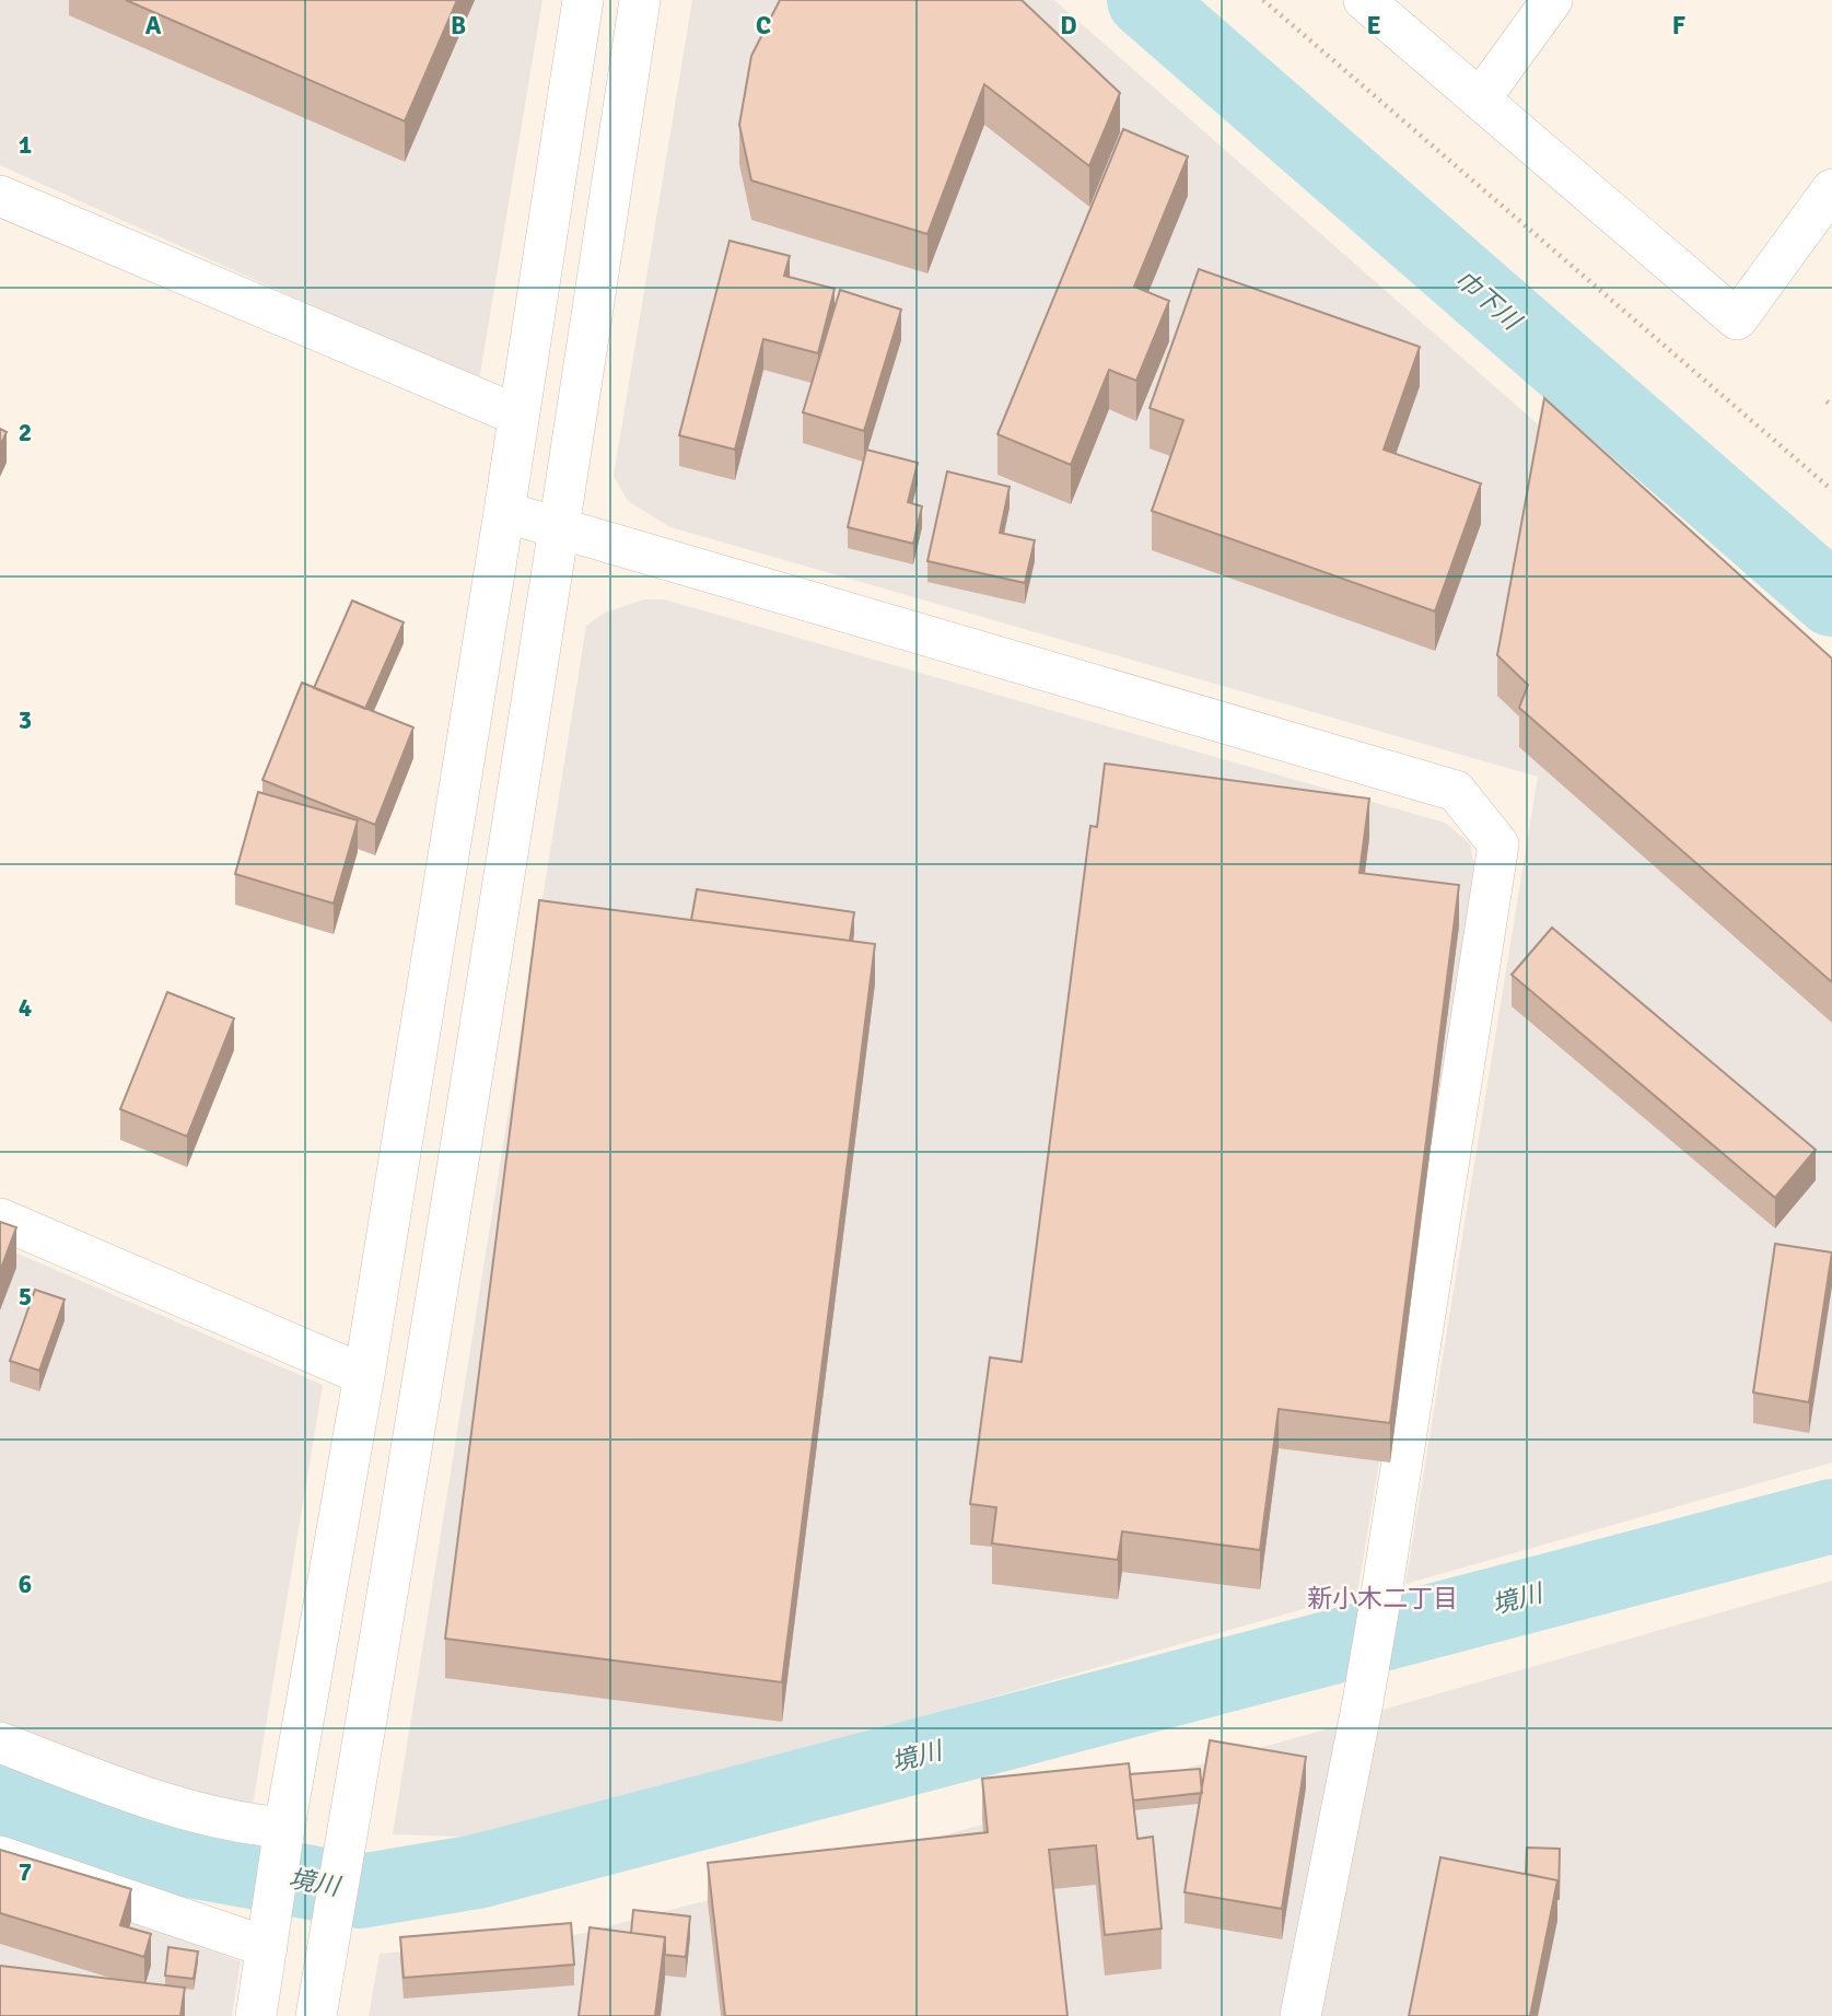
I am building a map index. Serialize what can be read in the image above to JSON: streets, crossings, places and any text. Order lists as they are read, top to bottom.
{
  "districts": ["新小木二丁目"],
  "water": ["巾下川", "境川"],
  "grid": {
    "columns": [
      "A",
      "B",
      "C",
      "D",
      "E",
      "F"
    ],
    "rows": [
      "1",
      "2",
      "3",
      "4",
      "5",
      "6",
      "7"
    ]
  }
}
